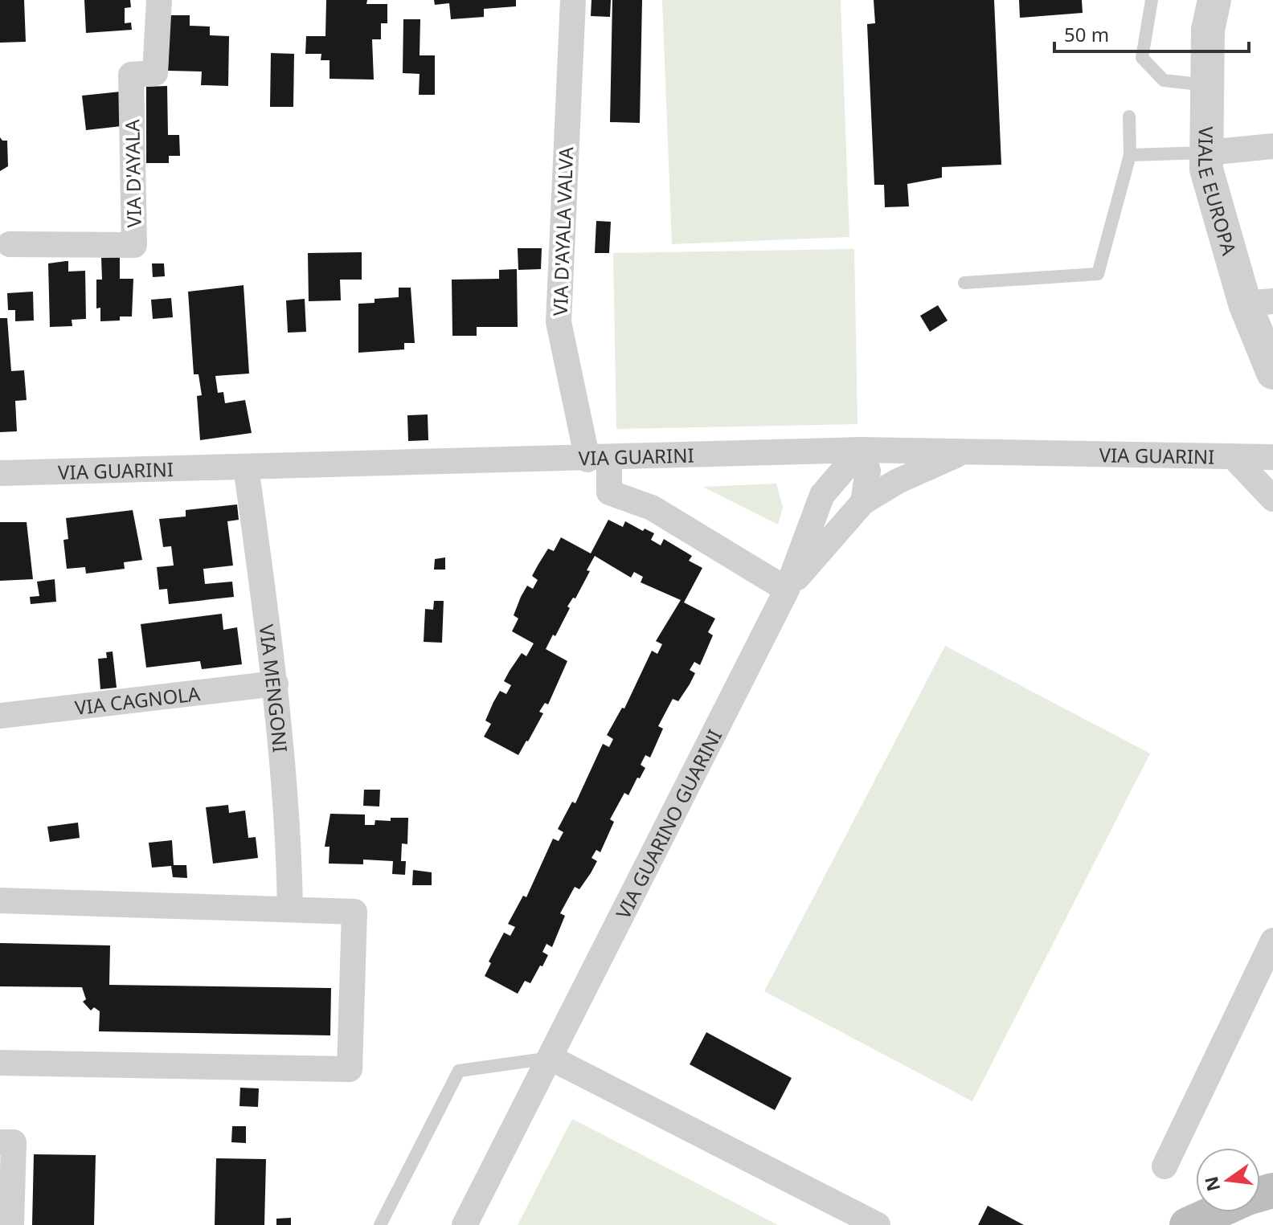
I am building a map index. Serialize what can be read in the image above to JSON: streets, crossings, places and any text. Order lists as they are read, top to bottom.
{
  "streets": {
    "street": [
      "VIA D'AYALA",
      "VIALE EUROPA",
      "VIA D'AYALA VALVA",
      "VIA GUARINI",
      "VIA MENGONI",
      "VIA CAGNOLA",
      "VIA GUARINO GUARINI"
    ]
  },
  "crossings": [
    ["VIA D'AYALA VALVA", "VIA GUARINI"],
    ["VIA D'AYALA VALVA", "VIA GUARINO GUARINI"],
    ["VIA GUARINI", "VIA MENGONI"],
    ["VIA GUARINI", "VIA GUARINO GUARINI"],
    ["VIA MENGONI", "VIA CAGNOLA"]
  ],
  "scale_bar": "50 m",
  "north": "left"
}
